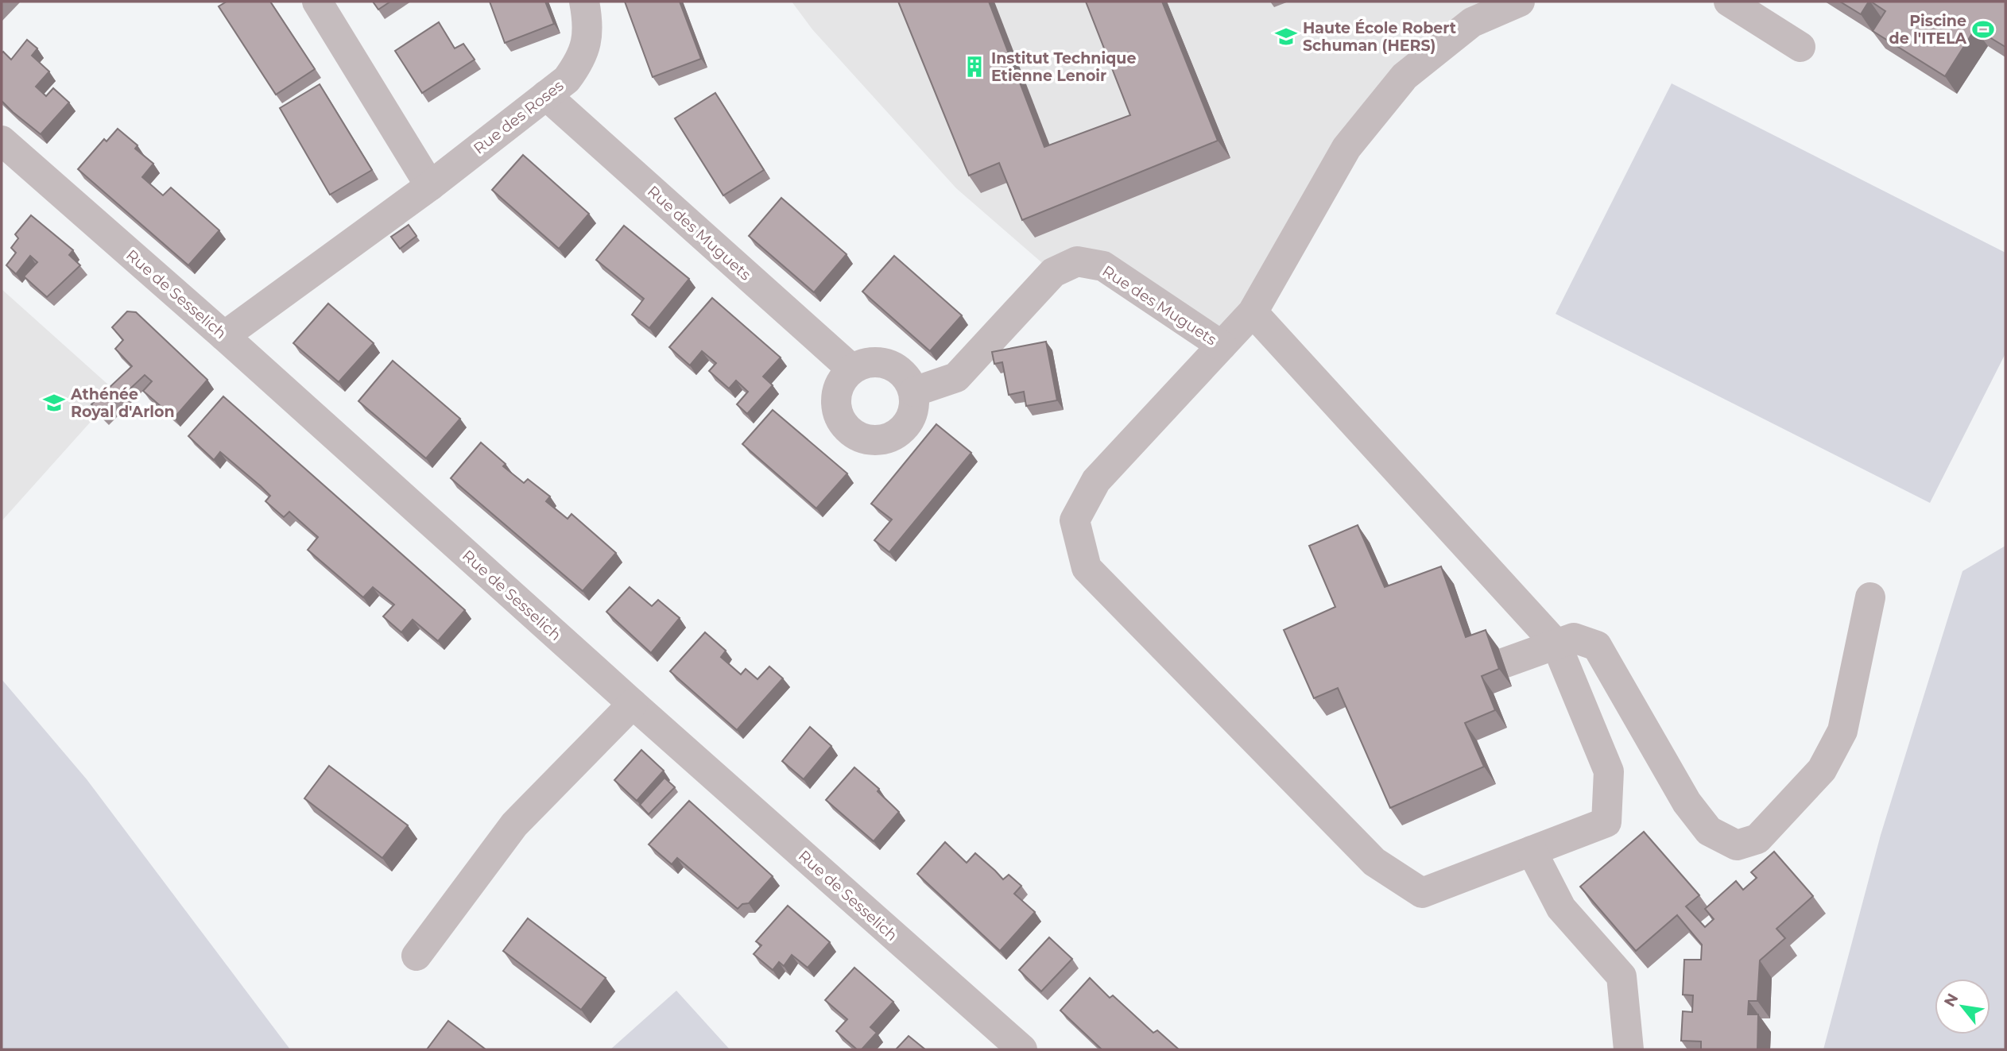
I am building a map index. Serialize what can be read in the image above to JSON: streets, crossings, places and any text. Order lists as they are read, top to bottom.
{
  "streets": {
    "street": ["Rue des Roses", "Rue des Muguets", "Rue de Sesselich"]
  },
  "crossings": [
    ["Rue des Roses", "Rue des Muguets"],
    ["Rue des Roses", "Rue de Sesselich"]
  ],
  "places": {
    "sports": ["Piscine de l'ITELA"],
    "school or university": ["Haute École Robert Schuman (HERS)", "Athénée Royal d'Arlon"],
    "building": ["Institut Technique Etienne Lenoir"]
  },
  "north": "top left"
}
